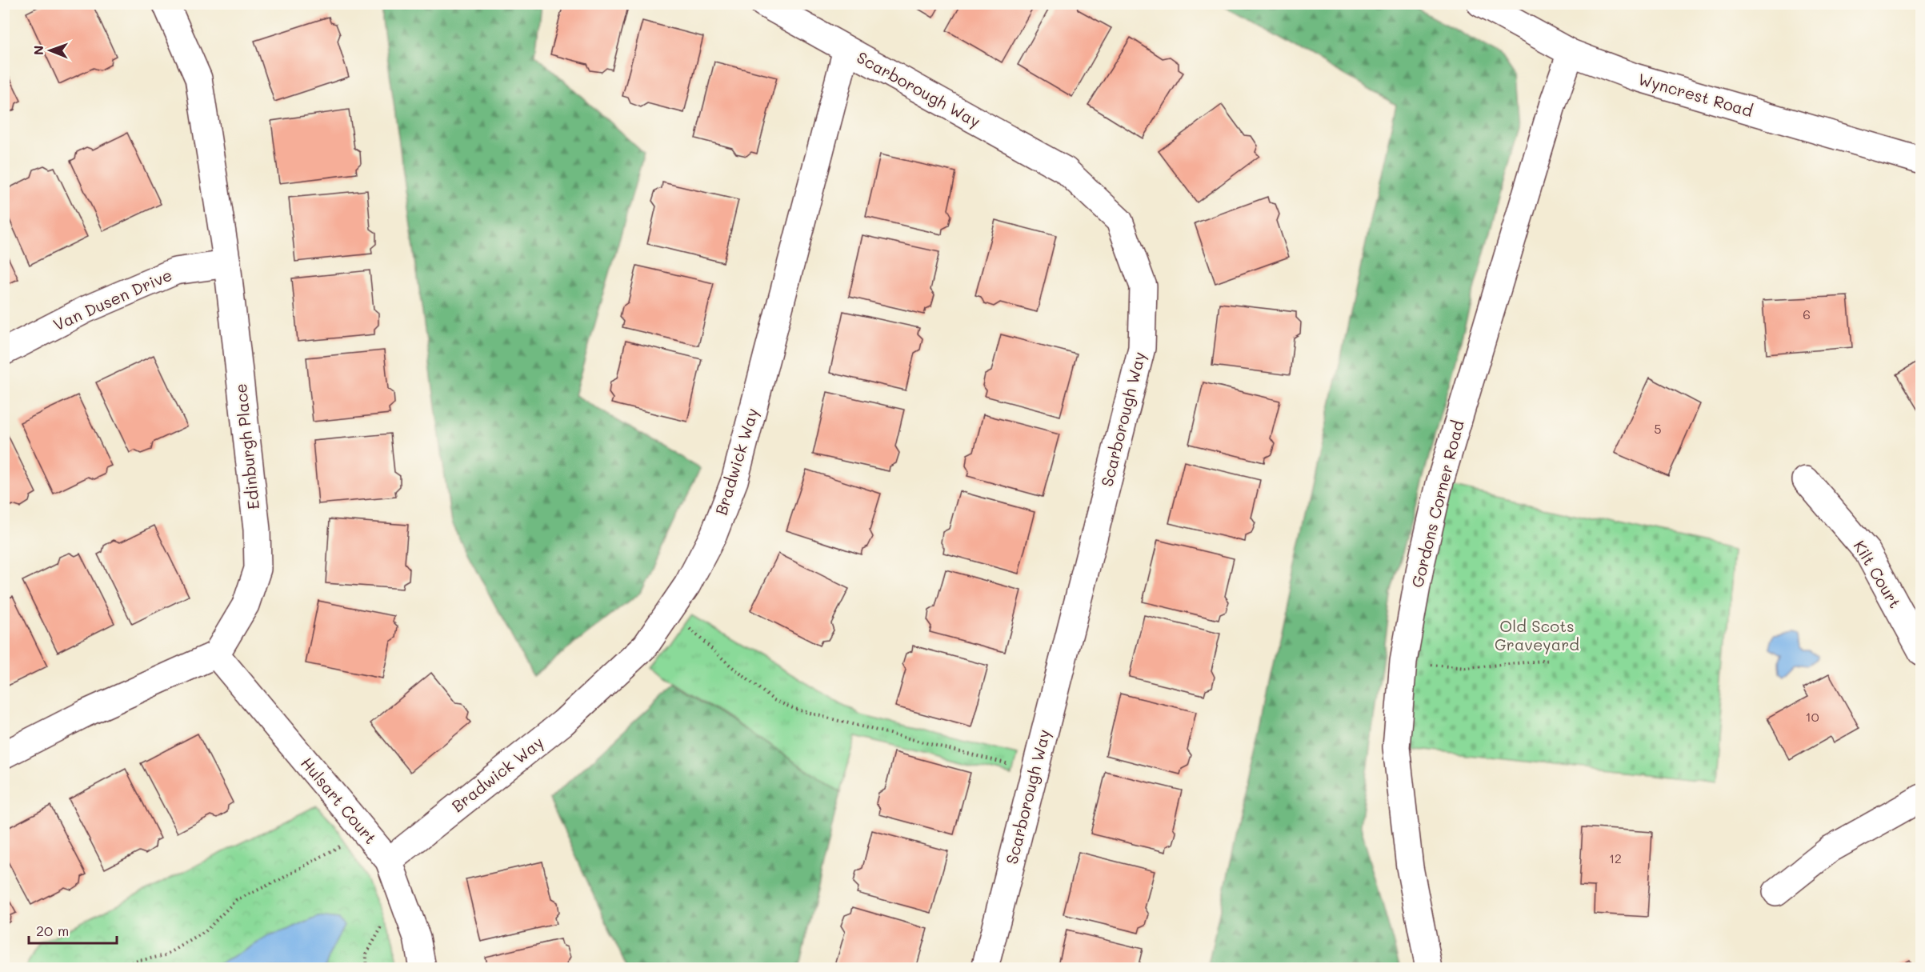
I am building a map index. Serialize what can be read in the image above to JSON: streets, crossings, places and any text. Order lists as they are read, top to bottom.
{
  "streets": {
    "street": [
      "Scarborough Way",
      "Wyncrest Road",
      "Van Dusen Drive",
      "Edinburgh Place",
      "Bradwick Way",
      "Gordons Corner Road",
      "Kilt Court",
      "Hulsart Court"
    ]
  },
  "crossings": [
    ["Scarborough Way", "Bradwick Way"],
    ["Wyncrest Road", "Gordons Corner Road"],
    ["Van Dusen Drive", "Edinburgh Place"],
    ["Edinburgh Place", "Hulsart Court"],
    ["Bradwick Way", "Hulsart Court"]
  ],
  "parks": ["Old Scots Graveyard"],
  "house_numbers": [
    "6",
    "5",
    "10",
    "12"
  ],
  "scale_bar": "20 m",
  "north": "left"
}
